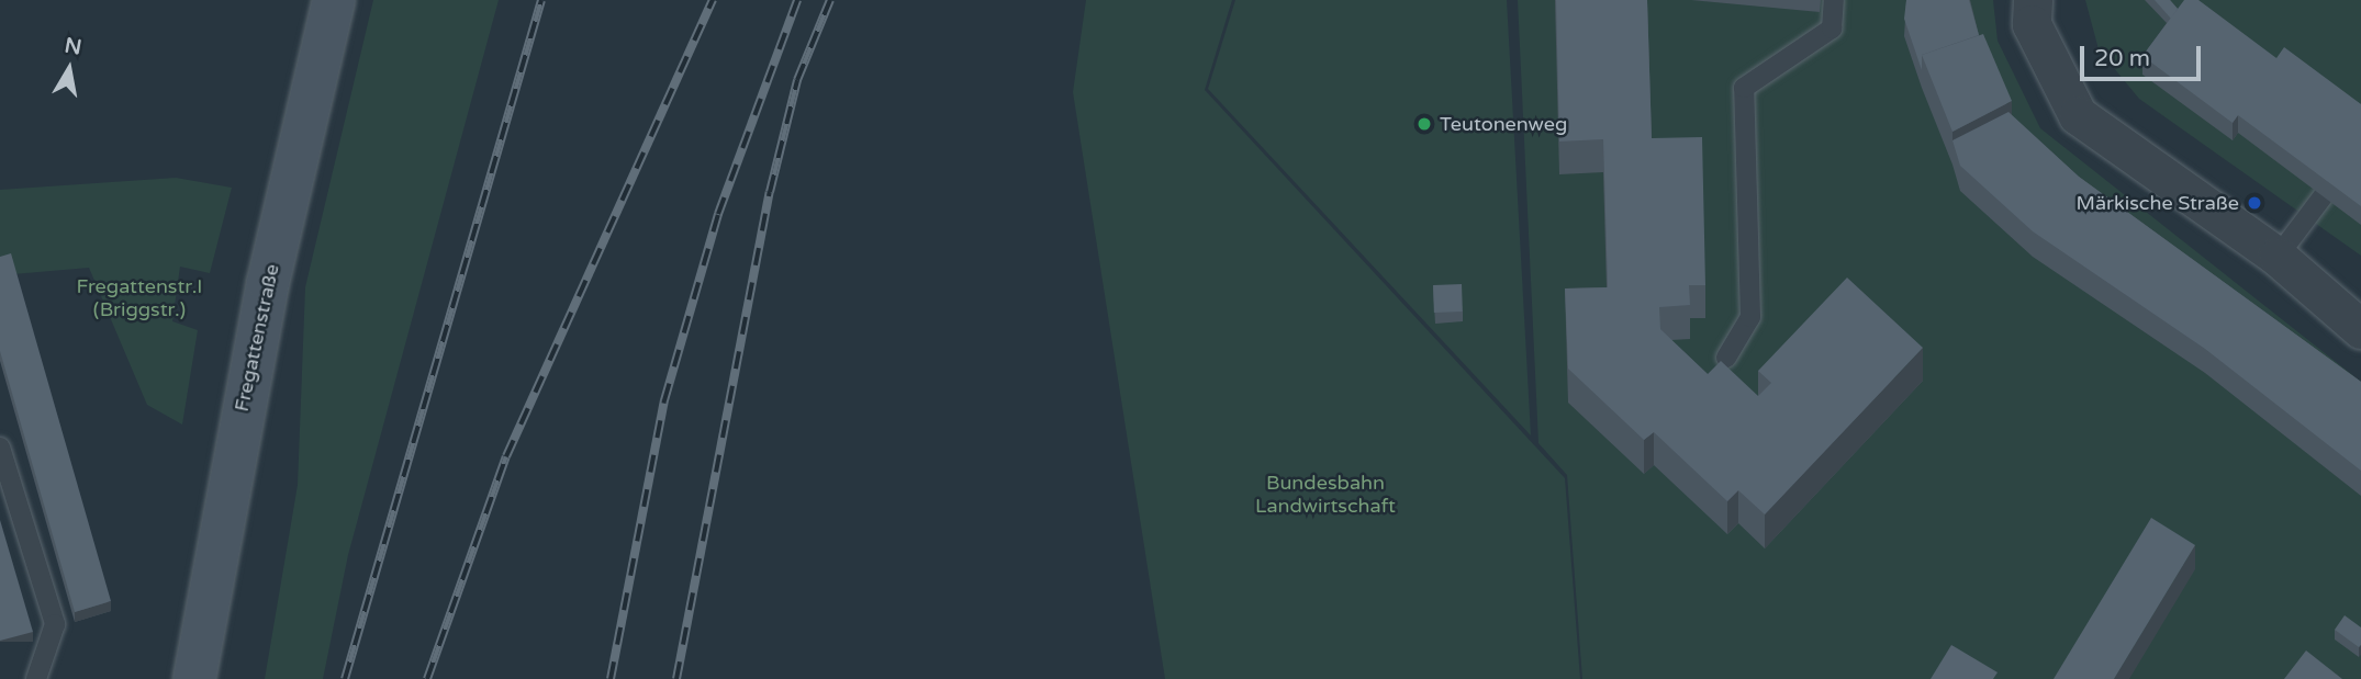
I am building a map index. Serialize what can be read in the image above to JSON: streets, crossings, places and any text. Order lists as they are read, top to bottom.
{
  "streets": {
    "street": ["Fregattenstraße"]
  },
  "parks": ["Fregattenstr.I (Briggstr.)", "Bundesbahn Landwirtschaft"],
  "places": ["Teutonenweg", "Märkische Straße"],
  "scale_bar": "20 m",
  "north": "top"
}
